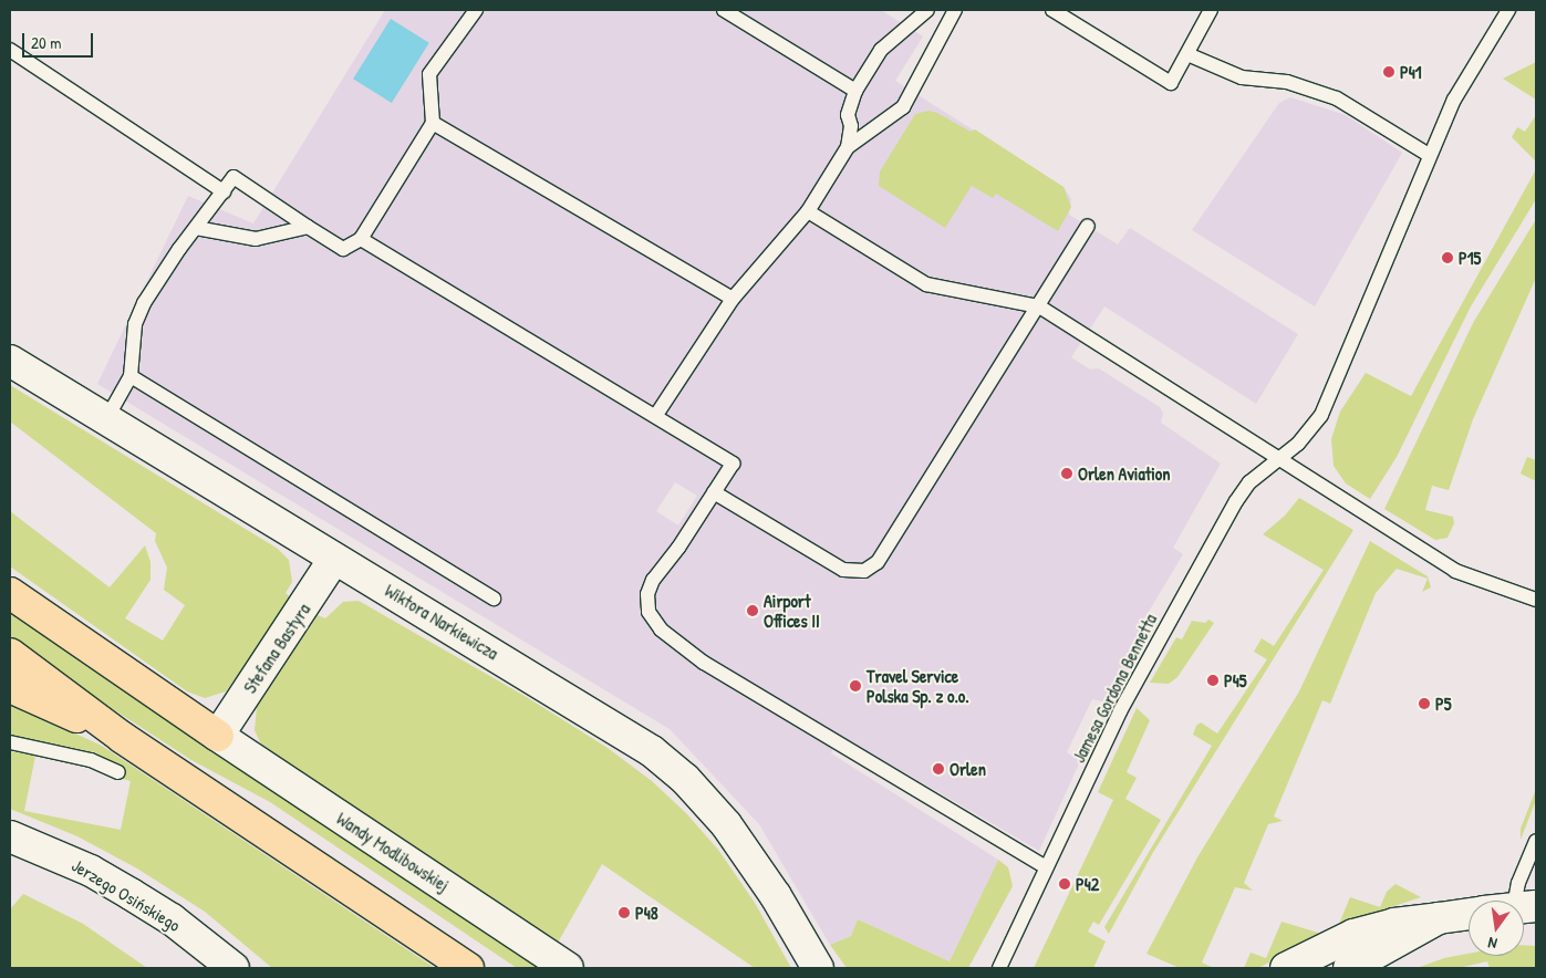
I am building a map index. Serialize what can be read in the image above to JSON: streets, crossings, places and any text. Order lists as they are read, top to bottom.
{
  "streets": {
    "main road": [
      "Wiktora Narkiewicza",
      "Stefana Bastyra",
      "Wandy Modlibowskiej",
      "Jerzego Osińskiego"
    ],
    "lane": ["Jamesa Gordona Bennetta"]
  },
  "crossings": [
    ["Wiktora Narkiewicza", "Stefana Bastyra"],
    ["Stefana Bastyra", "Wandy Modlibowskiej"]
  ],
  "places": [
    "P41",
    "P15",
    "Orlen Aviation",
    "Airport Offices II",
    "P45",
    "Travel Service Polska Sp. z o.o.",
    "P5",
    "Orlen",
    "P42",
    "P48"
  ],
  "scale_bar": "20 m",
  "north": "bottom"
}
